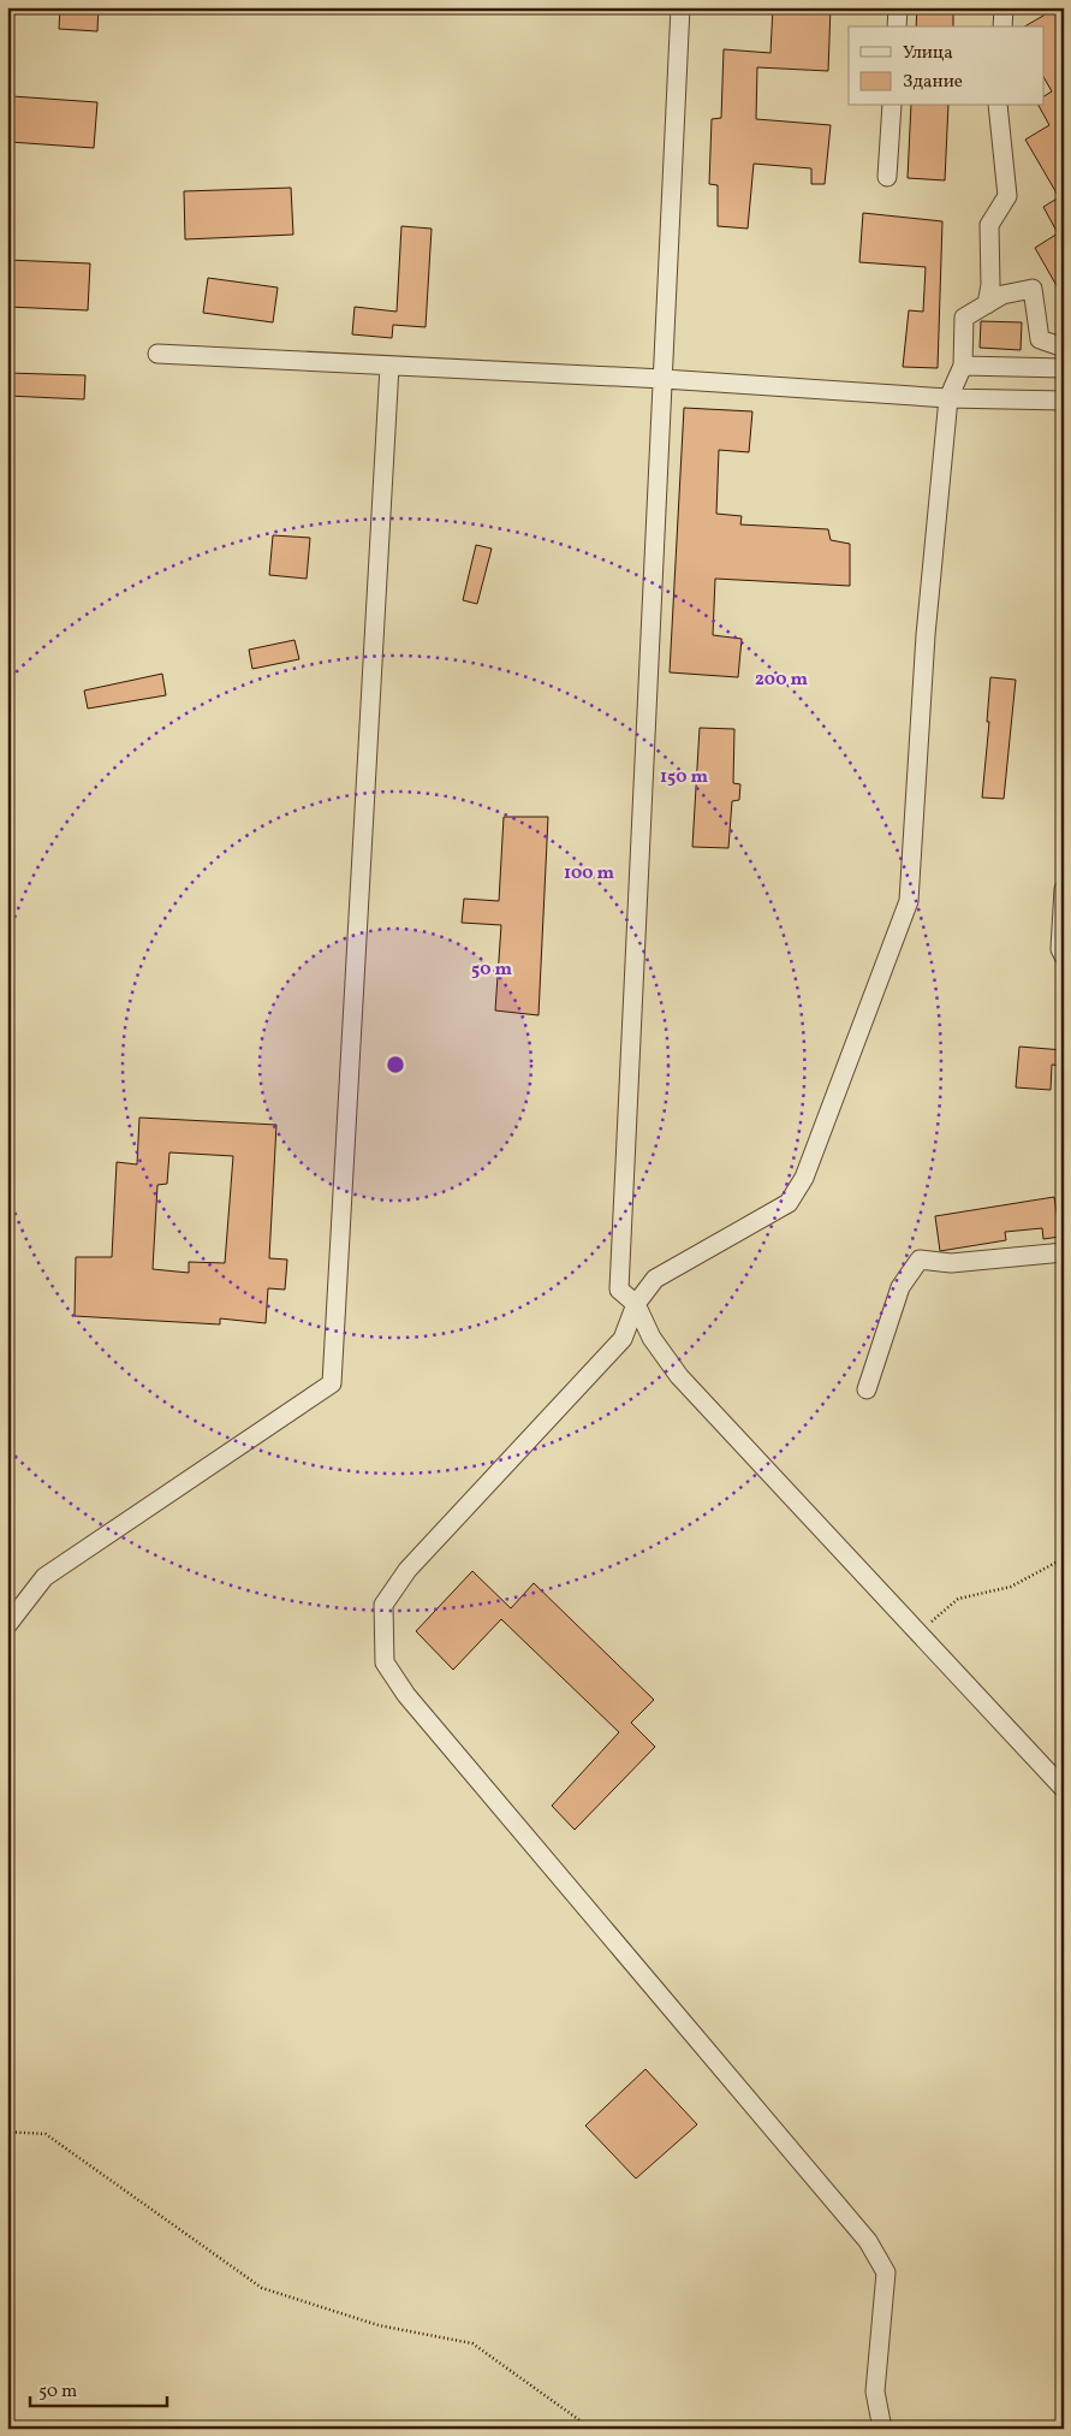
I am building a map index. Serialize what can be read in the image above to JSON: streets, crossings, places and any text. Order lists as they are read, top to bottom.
{
  "legend": ["Улица", "Здание"],
  "scale_bar": "50 m",
  "rings": [
    "200 m",
    "150 m",
    "100 m",
    "50 m"
  ]
}
